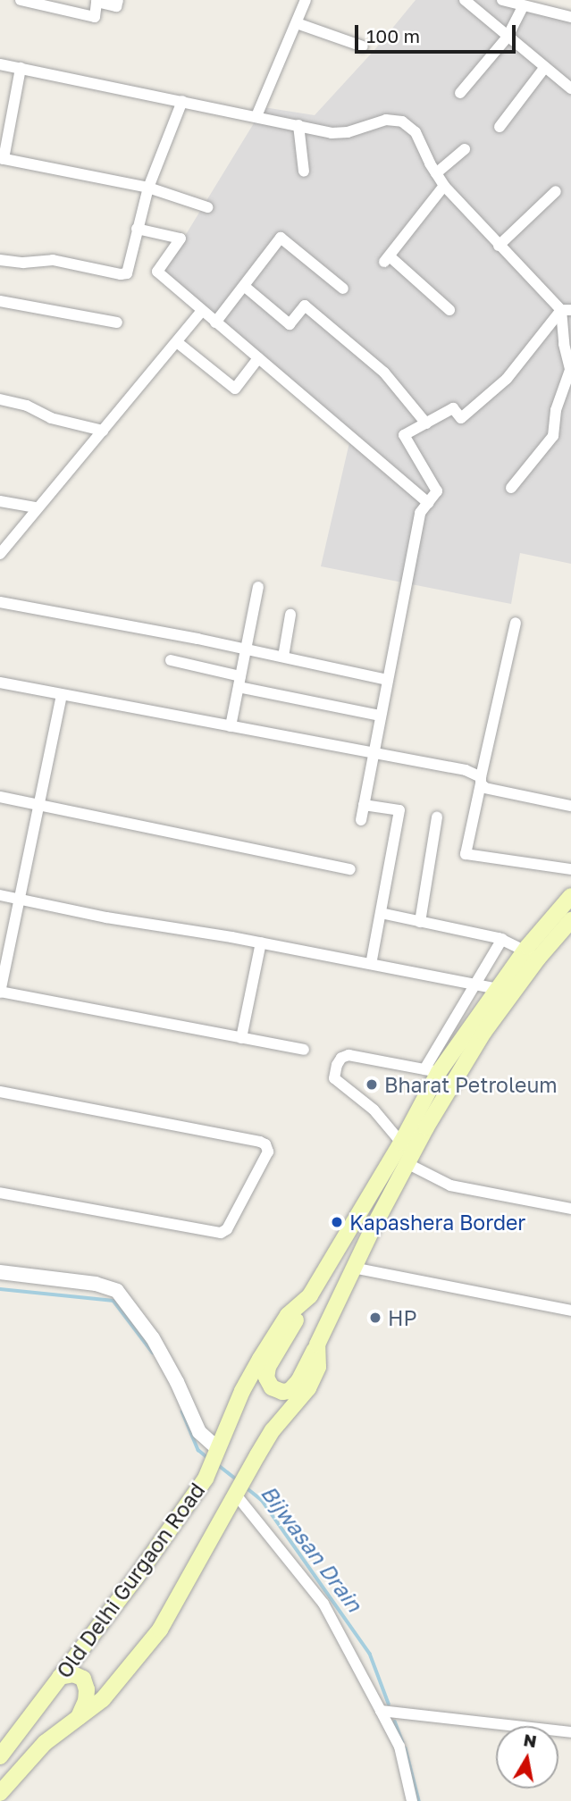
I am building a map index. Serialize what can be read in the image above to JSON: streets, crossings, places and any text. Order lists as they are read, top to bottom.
{
  "streets": {
    "main road": ["Old Delhi Gurgaon Road"]
  },
  "water": ["Bijwasan Drain"],
  "places": ["Bharat Petroleum", "Kapashera Border", "HP"],
  "scale_bar": "100 m",
  "north": "top"
}
